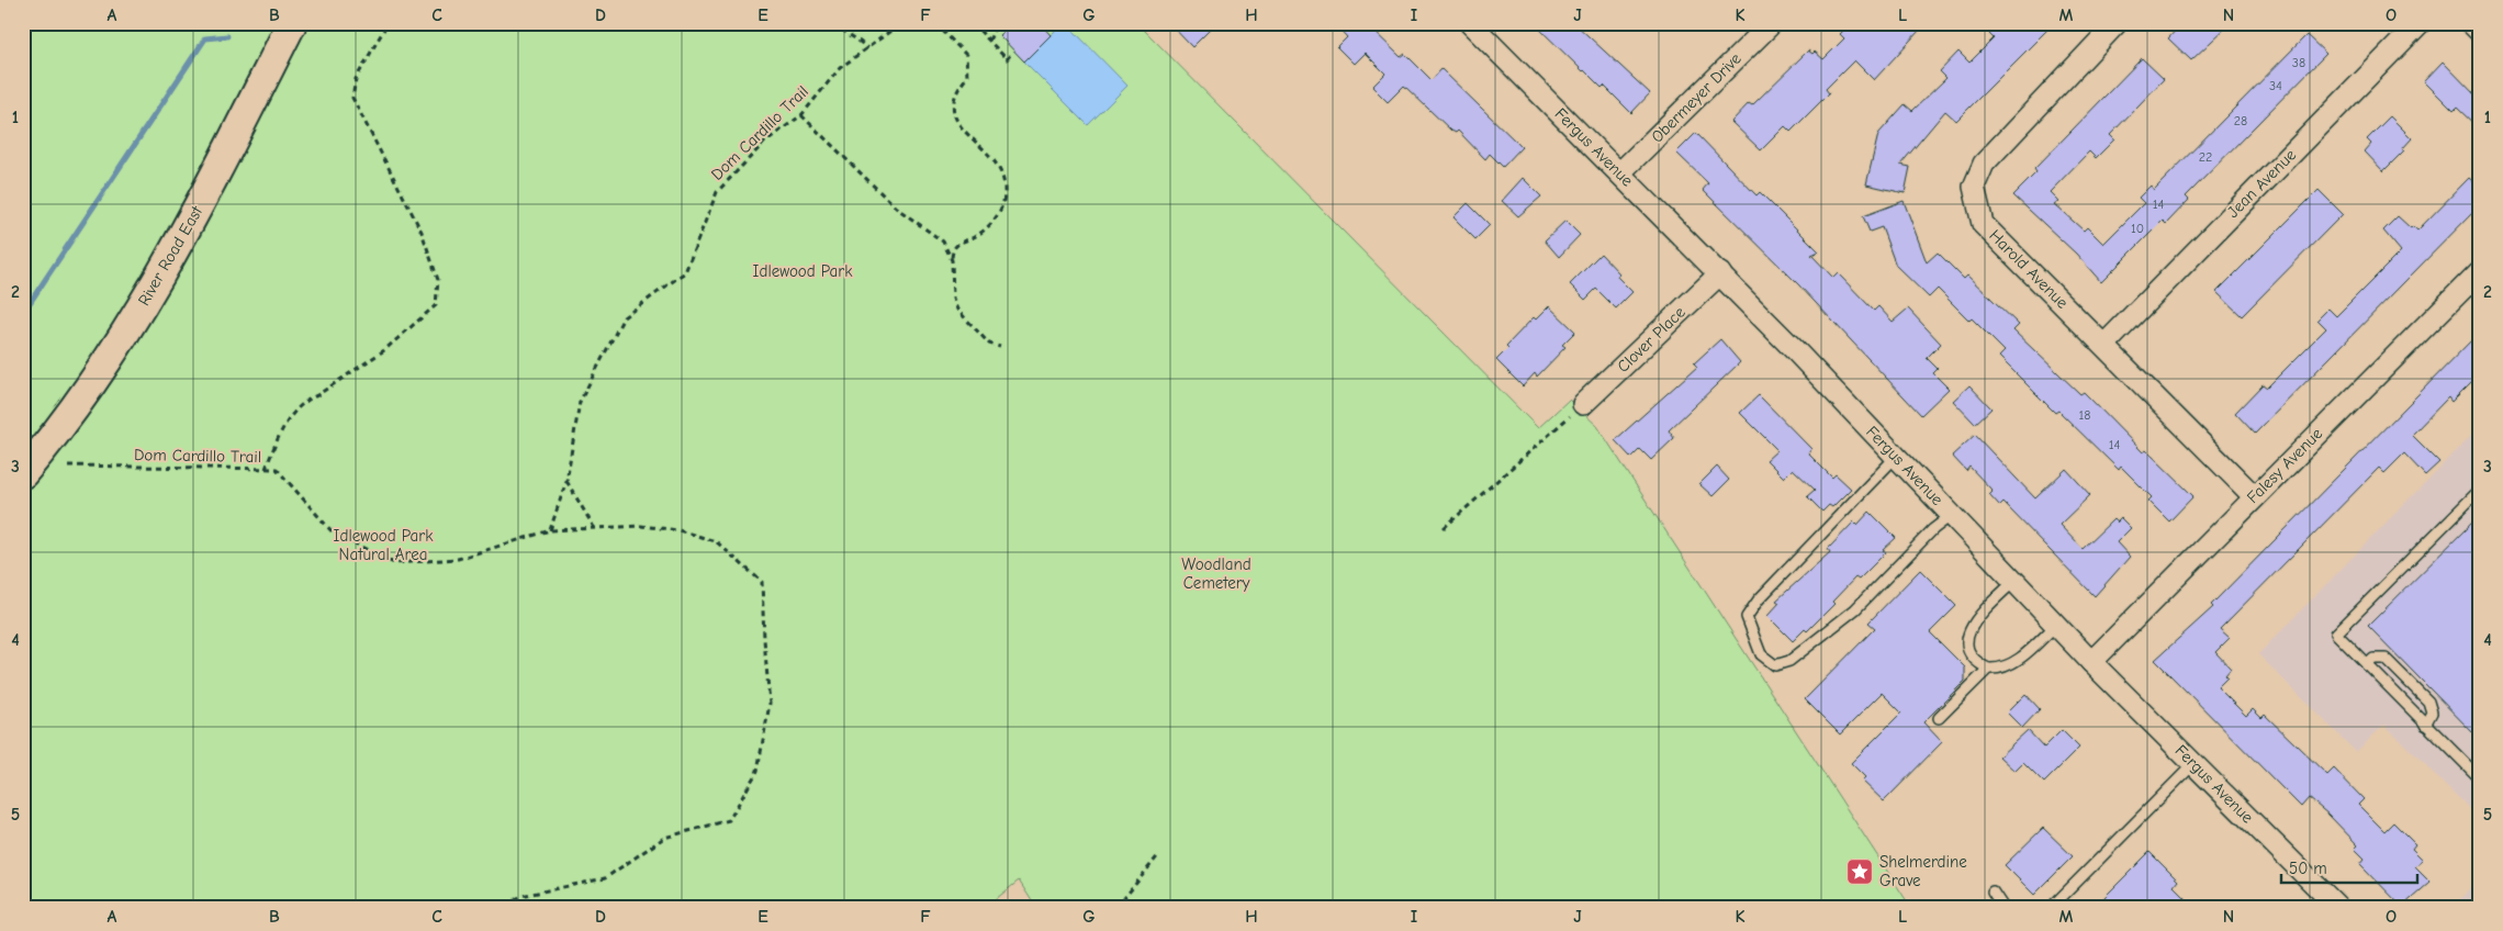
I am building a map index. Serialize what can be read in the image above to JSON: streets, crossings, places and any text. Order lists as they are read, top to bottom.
{
  "streets": {
    "street": [
      "Obermeyer Drive",
      "Fergus Avenue",
      "Jean Avenue",
      "River Road East",
      "Harold Avenue",
      "Clover Place",
      "Falesy Avenue"
    ],
    "path": ["Dom Cardillo Trail"]
  },
  "crossings": [
    ["Obermeyer Drive", "Fergus Avenue"],
    ["Fergus Avenue", "Clover Place"],
    ["Fergus Avenue", "Falesy Avenue"],
    ["Jean Avenue", "Harold Avenue"],
    ["Harold Avenue", "Falesy Avenue"]
  ],
  "parks": ["Idlewood Park", "Idlewood Park Natural Area", "Woodland Cemetery"],
  "places": {
    "place": ["Shelmerdine Grave"]
  },
  "house_numbers": [
    "38",
    "34",
    "28",
    "22",
    "14",
    "10",
    "18",
    "14"
  ],
  "scale_bar": "50 m",
  "grid": {
    "columns": [
      "A",
      "B",
      "C",
      "D",
      "E",
      "F",
      "G",
      "H",
      "I",
      "J",
      "K",
      "L",
      "M",
      "N",
      "O"
    ],
    "rows": [
      "1",
      "2",
      "3",
      "4",
      "5"
    ]
  }
}
